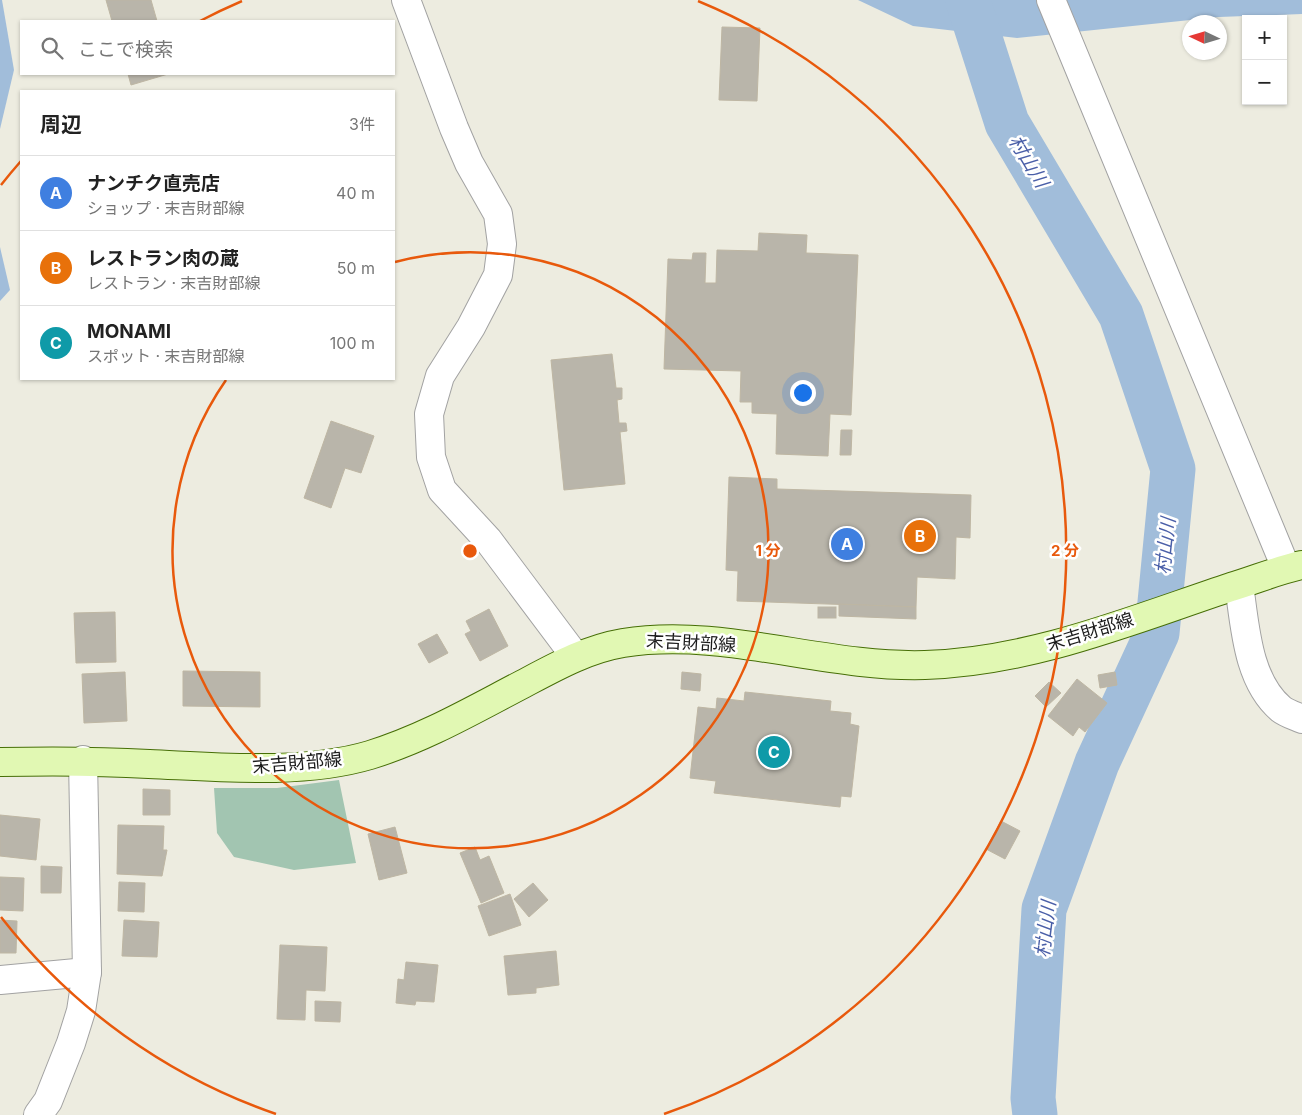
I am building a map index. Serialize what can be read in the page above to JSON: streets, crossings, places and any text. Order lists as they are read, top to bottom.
{
  "streets": {
    "main road": ["末吉財部線"]
  },
  "water": ["村山川"],
  "north": "left",
  "page": {
    "map_buttons": ["+", "−"],
    "search": "ここで検索",
    "heading": ["周辺", "3件"],
    "list": [
      {
        "mark": "A",
        "name": "ナンチク直売店",
        "note": "ショップ · 末吉財部線",
        "value": "40 m"
      },
      {
        "mark": "B",
        "name": "レストラン肉の蔵",
        "note": "レストラン · 末吉財部線",
        "value": "50 m"
      },
      {
        "mark": "C",
        "name": "MONAMI",
        "note": "スポット · 末吉財部線",
        "value": "100 m"
      }
    ],
    "pins": ["B", "A", "C"]
  },
  "rings": ["1 分", "2 分"]
}
